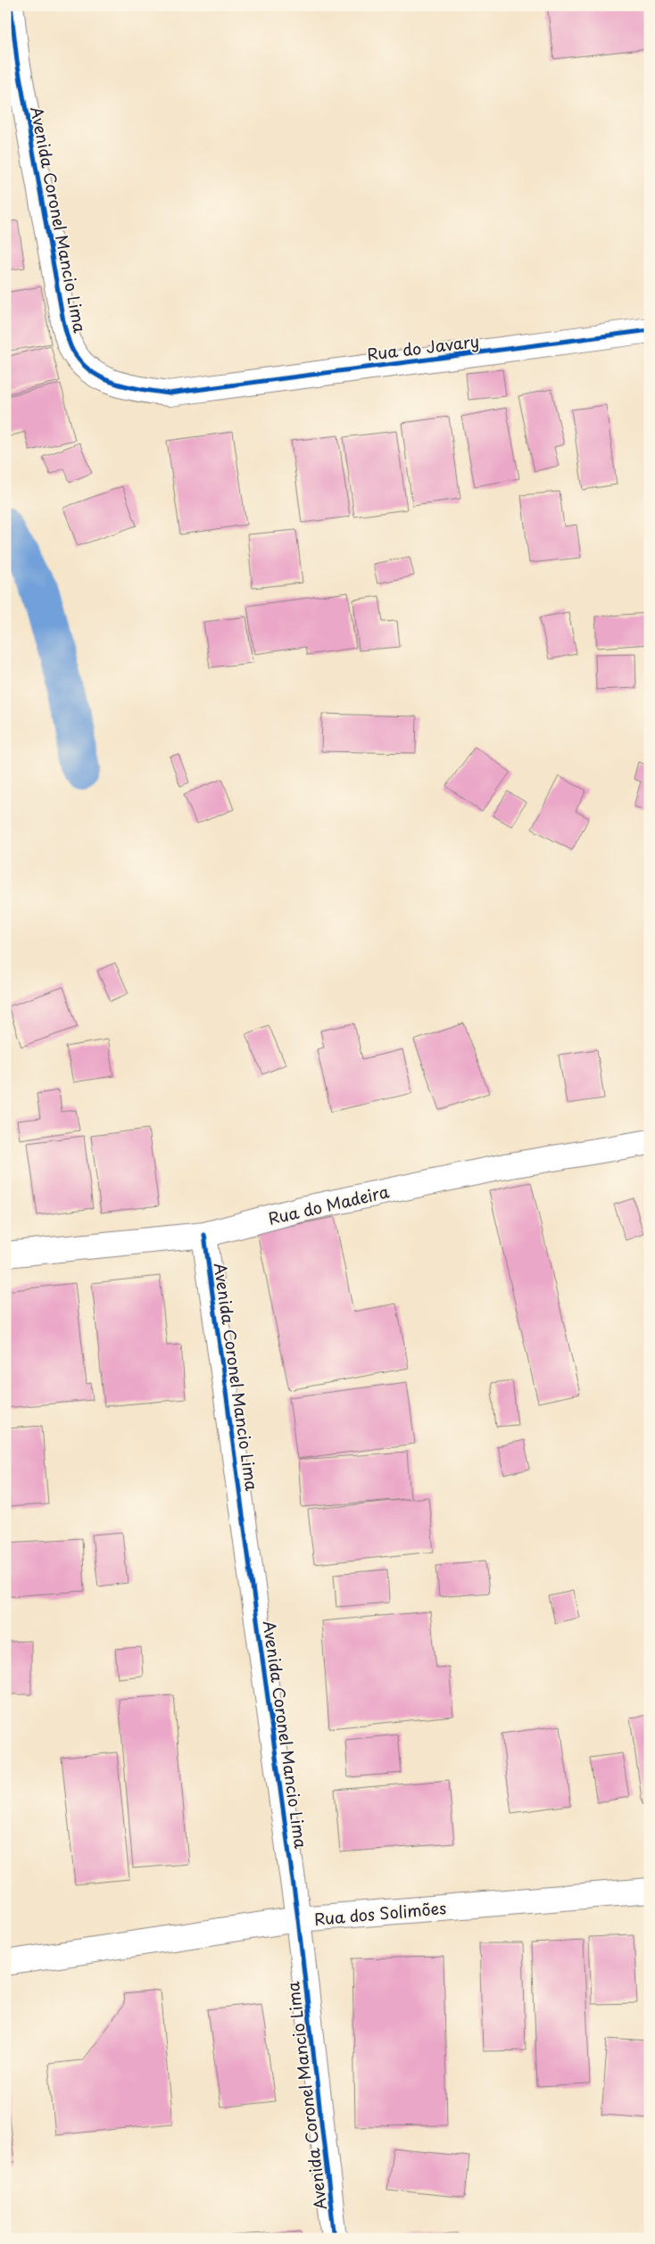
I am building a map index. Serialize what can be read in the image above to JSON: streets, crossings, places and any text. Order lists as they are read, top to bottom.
{
  "streets": {
    "street": [
      "Avenida Coronel Mancio Lima",
      "Rua do Javary",
      "Rua do Madeira",
      "Rua dos Solimões"
    ]
  },
  "crossings": [
    ["Avenida Coronel Mancio Lima", "Rua do Javary"],
    ["Avenida Coronel Mancio Lima", "Rua do Madeira"],
    ["Avenida Coronel Mancio Lima", "Rua dos Solimões"]
  ]
}
